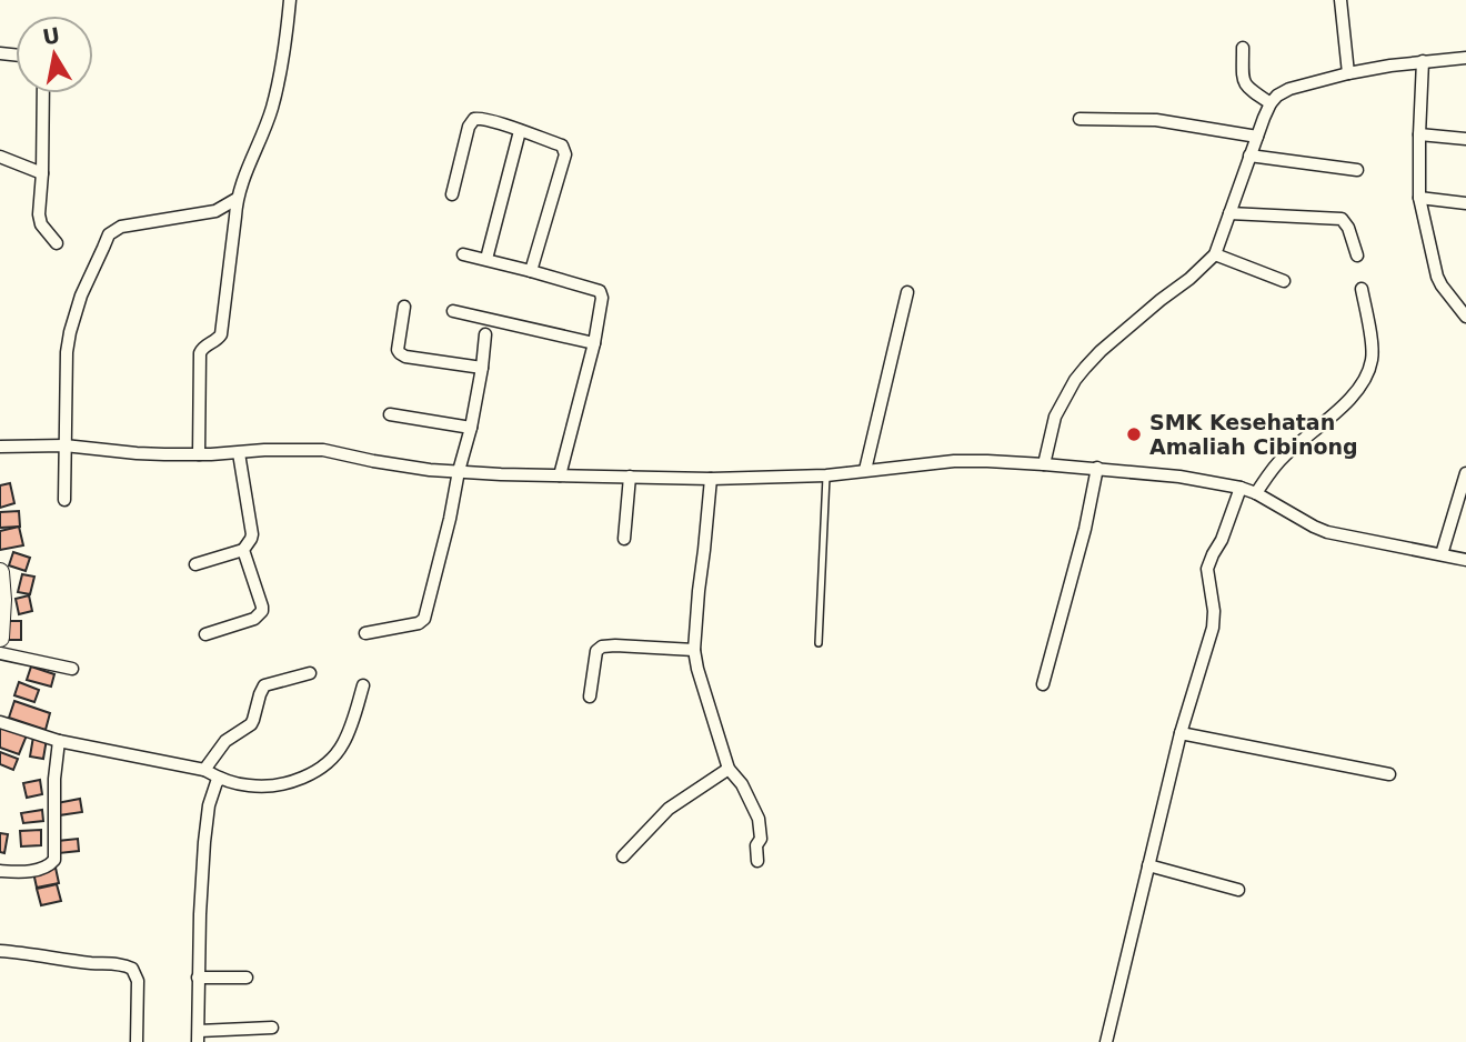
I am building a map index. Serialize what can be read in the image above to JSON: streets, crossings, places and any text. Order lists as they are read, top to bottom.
{
  "places": ["SMK Kesehatan Amaliah Cibinong"],
  "north": "top"
}
